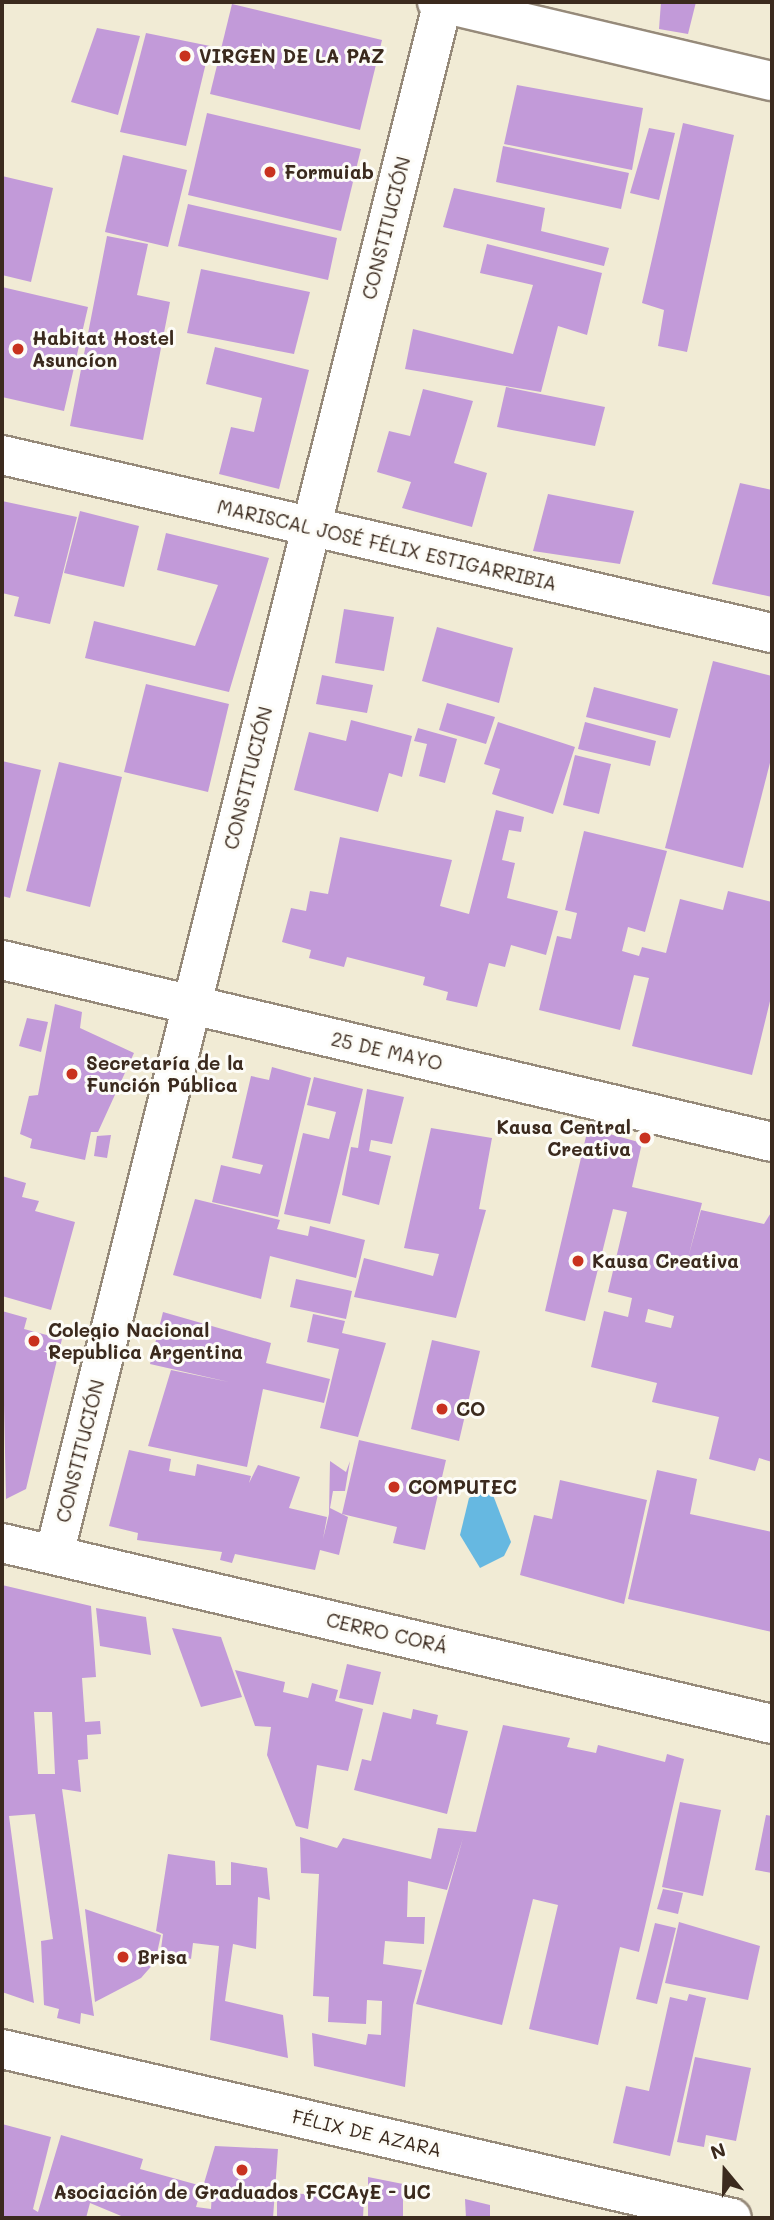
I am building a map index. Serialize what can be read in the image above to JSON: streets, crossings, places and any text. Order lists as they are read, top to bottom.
{
  "streets": {
    "street": [
      "CONSTITUCIÓN",
      "MARISCAL JOSÉ FÉLIX ESTIGARRIBIA",
      "25 DE MAYO",
      "CERRO CORÁ",
      "FÉLIX DE AZARA"
    ]
  },
  "crossings": [
    ["CONSTITUCIÓN", "MARISCAL JOSÉ FÉLIX ESTIGARRIBIA"],
    ["CONSTITUCIÓN", "25 DE MAYO"],
    ["CONSTITUCIÓN", "CERRO CORÁ"]
  ],
  "places": [
    "VIRGEN DE LA PAZ",
    "Formuiab",
    "Habitat Hostel Asuncíon",
    "Secretaría de la Función Pública",
    "Kausa Central Creativa",
    "Kausa Creativa",
    "Colegio Nacional Republica Argentina",
    "CO",
    "COMPUTEC",
    "Brisa",
    "Asociación de Graduados FCCAyE - UC"
  ],
  "north": "top"
}
